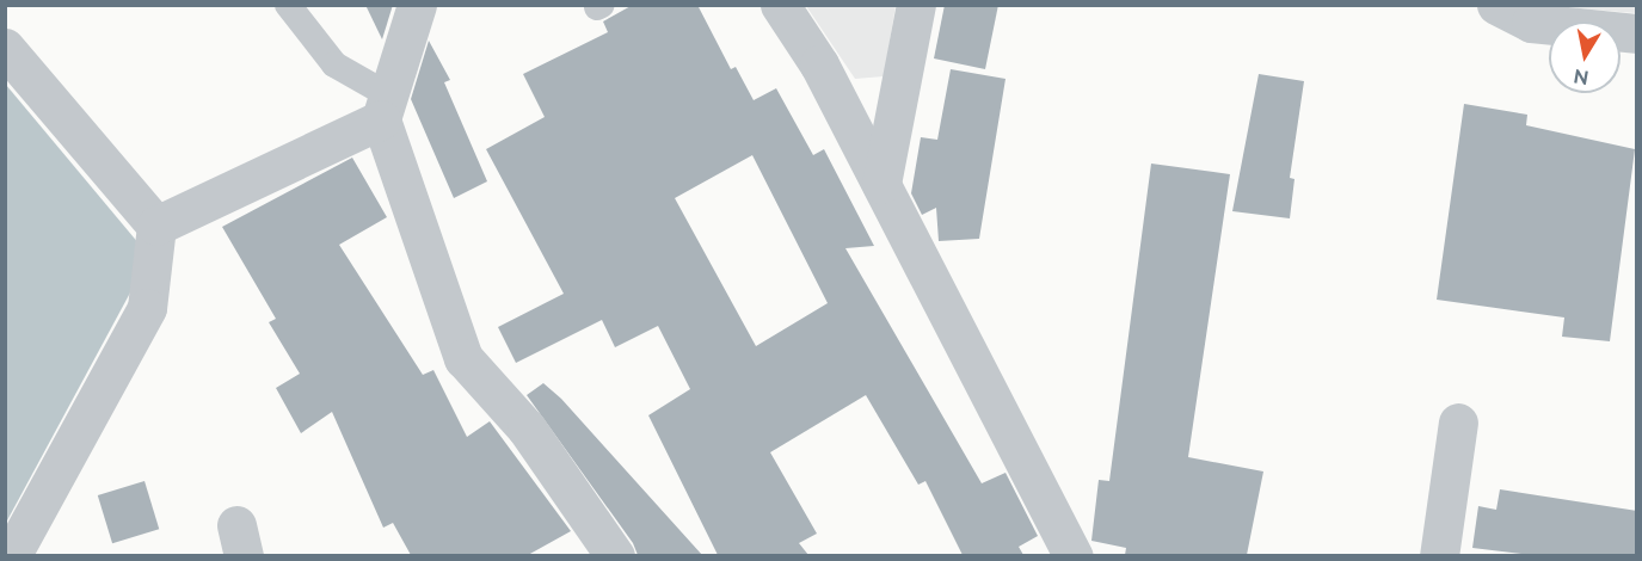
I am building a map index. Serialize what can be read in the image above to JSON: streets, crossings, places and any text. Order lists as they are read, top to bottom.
{
  "north": "bottom"
}
